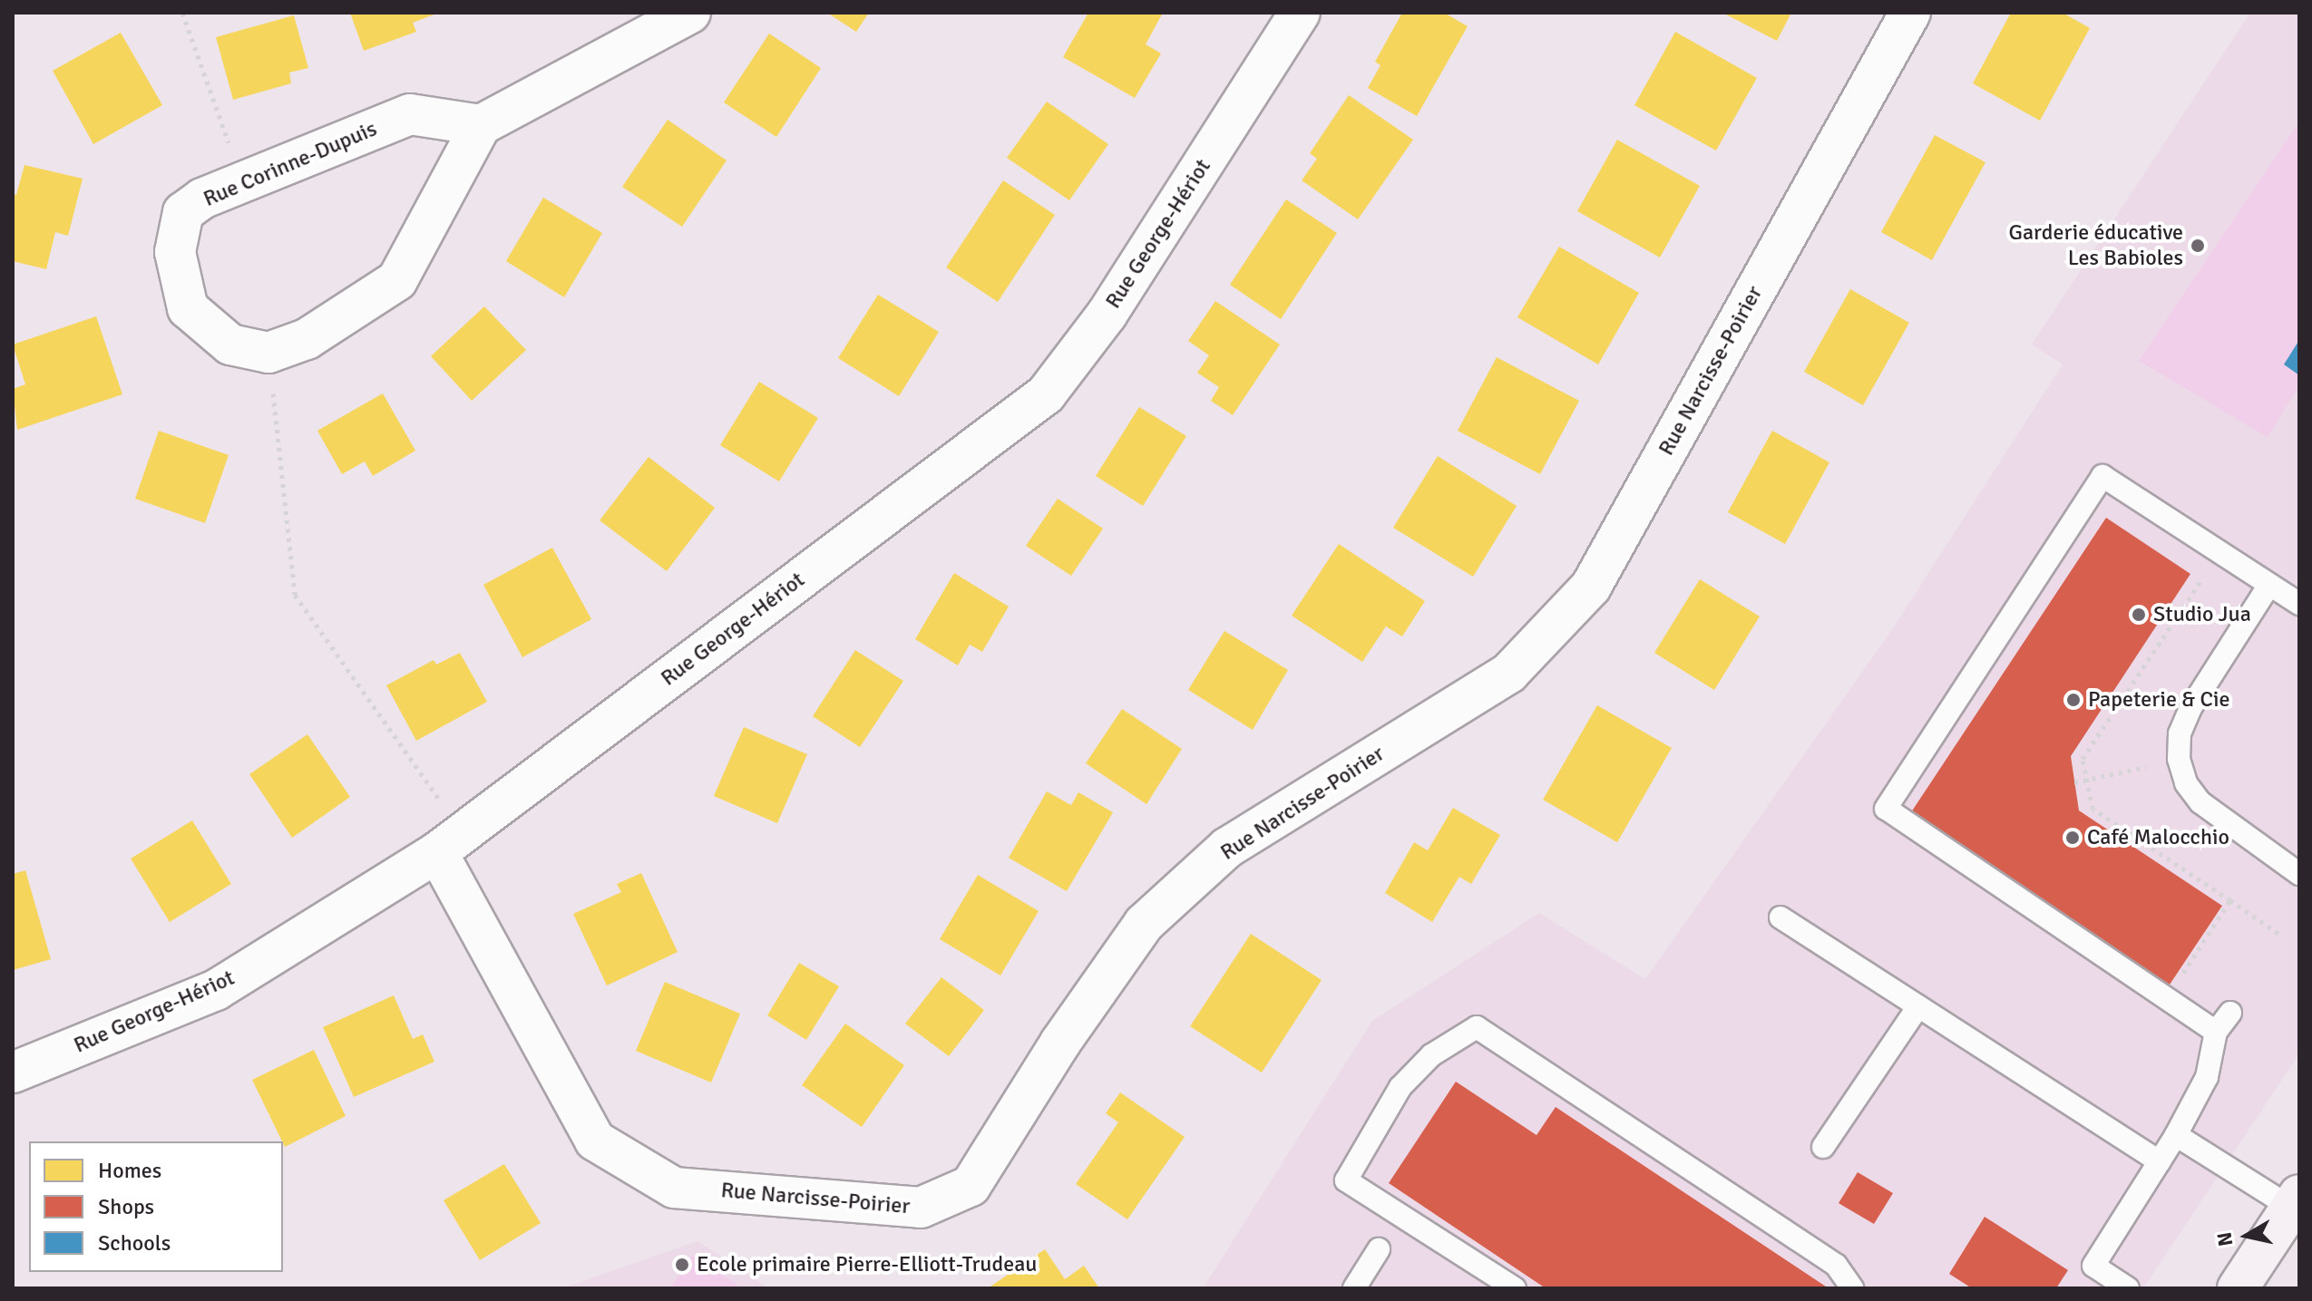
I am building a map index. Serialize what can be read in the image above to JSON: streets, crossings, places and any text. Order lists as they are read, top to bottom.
{
  "streets": {
    "street": ["Rue Corinne-Dupuis", "Rue George-Hériot", "Rue Narcisse-Poirier"]
  },
  "crossings": [
    ["Rue George-Hériot", "Rue Narcisse-Poirier"]
  ],
  "places": [
    "Garderie éducative Les Babioles",
    "Studio Jua",
    "Papeterie & Cie",
    "Café Malocchio",
    "Ecole primaire Pierre-Elliott-Trudeau"
  ],
  "legend": ["Homes", "Shops", "Schools"],
  "north": "left"
}
